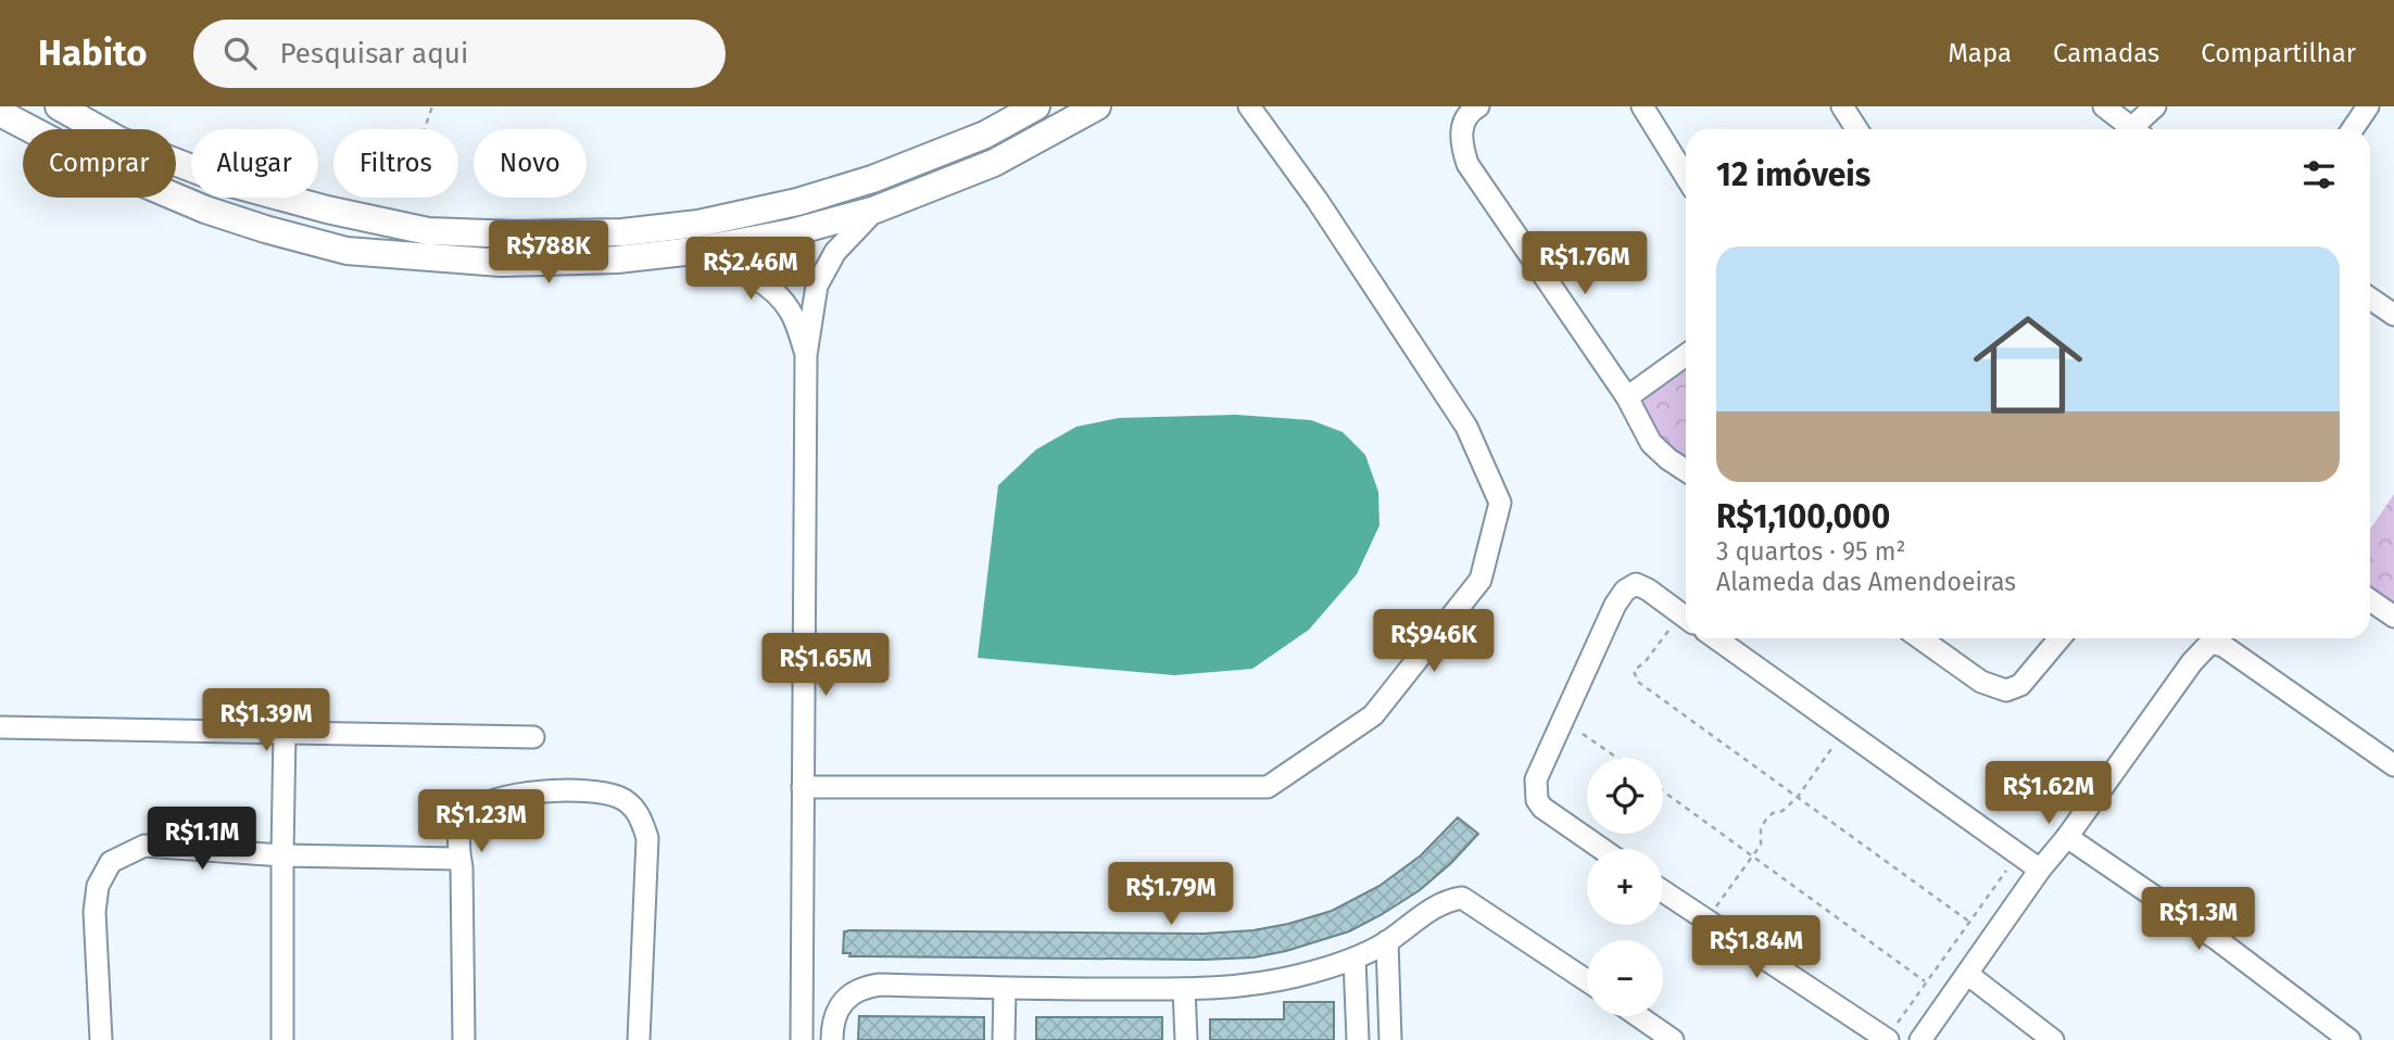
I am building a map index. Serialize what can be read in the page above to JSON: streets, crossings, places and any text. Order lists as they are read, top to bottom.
{
  "page": {
    "header": "Habito",
    "search": "Pesquisar aqui",
    "nav": ["Mapa", "Camadas", "Compartilhar"],
    "chip": [
      "Comprar",
      "Alugar",
      "Filtros",
      "Novo"
    ],
    "heading": "12 imóveis",
    "price": [
      "R$788K",
      "R$1.76M",
      "R$2.46M",
      "R$946K",
      "R$1.65M",
      "R$1.39M",
      "R$1.62M",
      "R$1.23M",
      "R$1.1M",
      "R$1.79M",
      "R$1.3M",
      "R$1.84M"
    ],
    "list": [
      {
        "name": "R$1,100,000",
        "note": "3 quartos · 95 m² · Alameda das Amendoeiras"
      }
    ],
    "map_buttons": ["+", "−"]
  }
}
